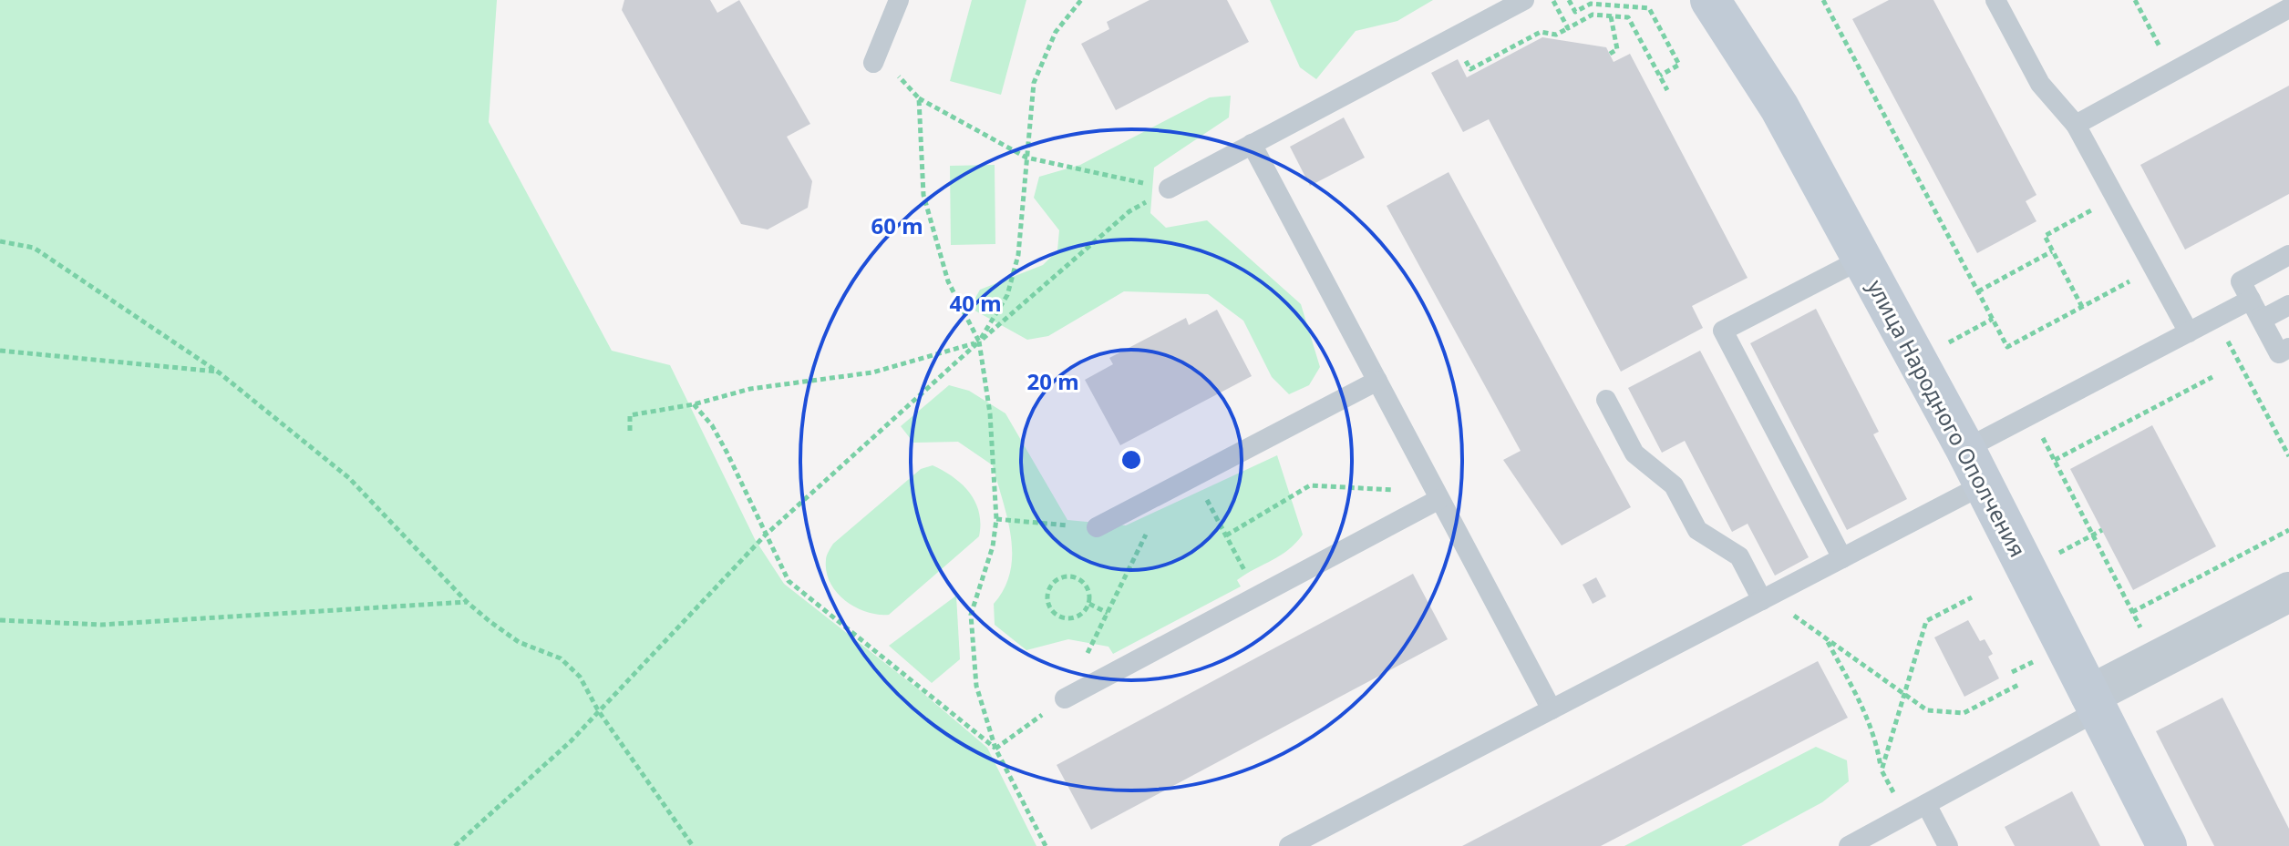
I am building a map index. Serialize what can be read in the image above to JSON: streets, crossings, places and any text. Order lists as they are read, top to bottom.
{
  "streets": {
    "main road": ["улица Народного Ополчения"]
  },
  "rings": ["60 m", "40 m", "20 m"]
}
